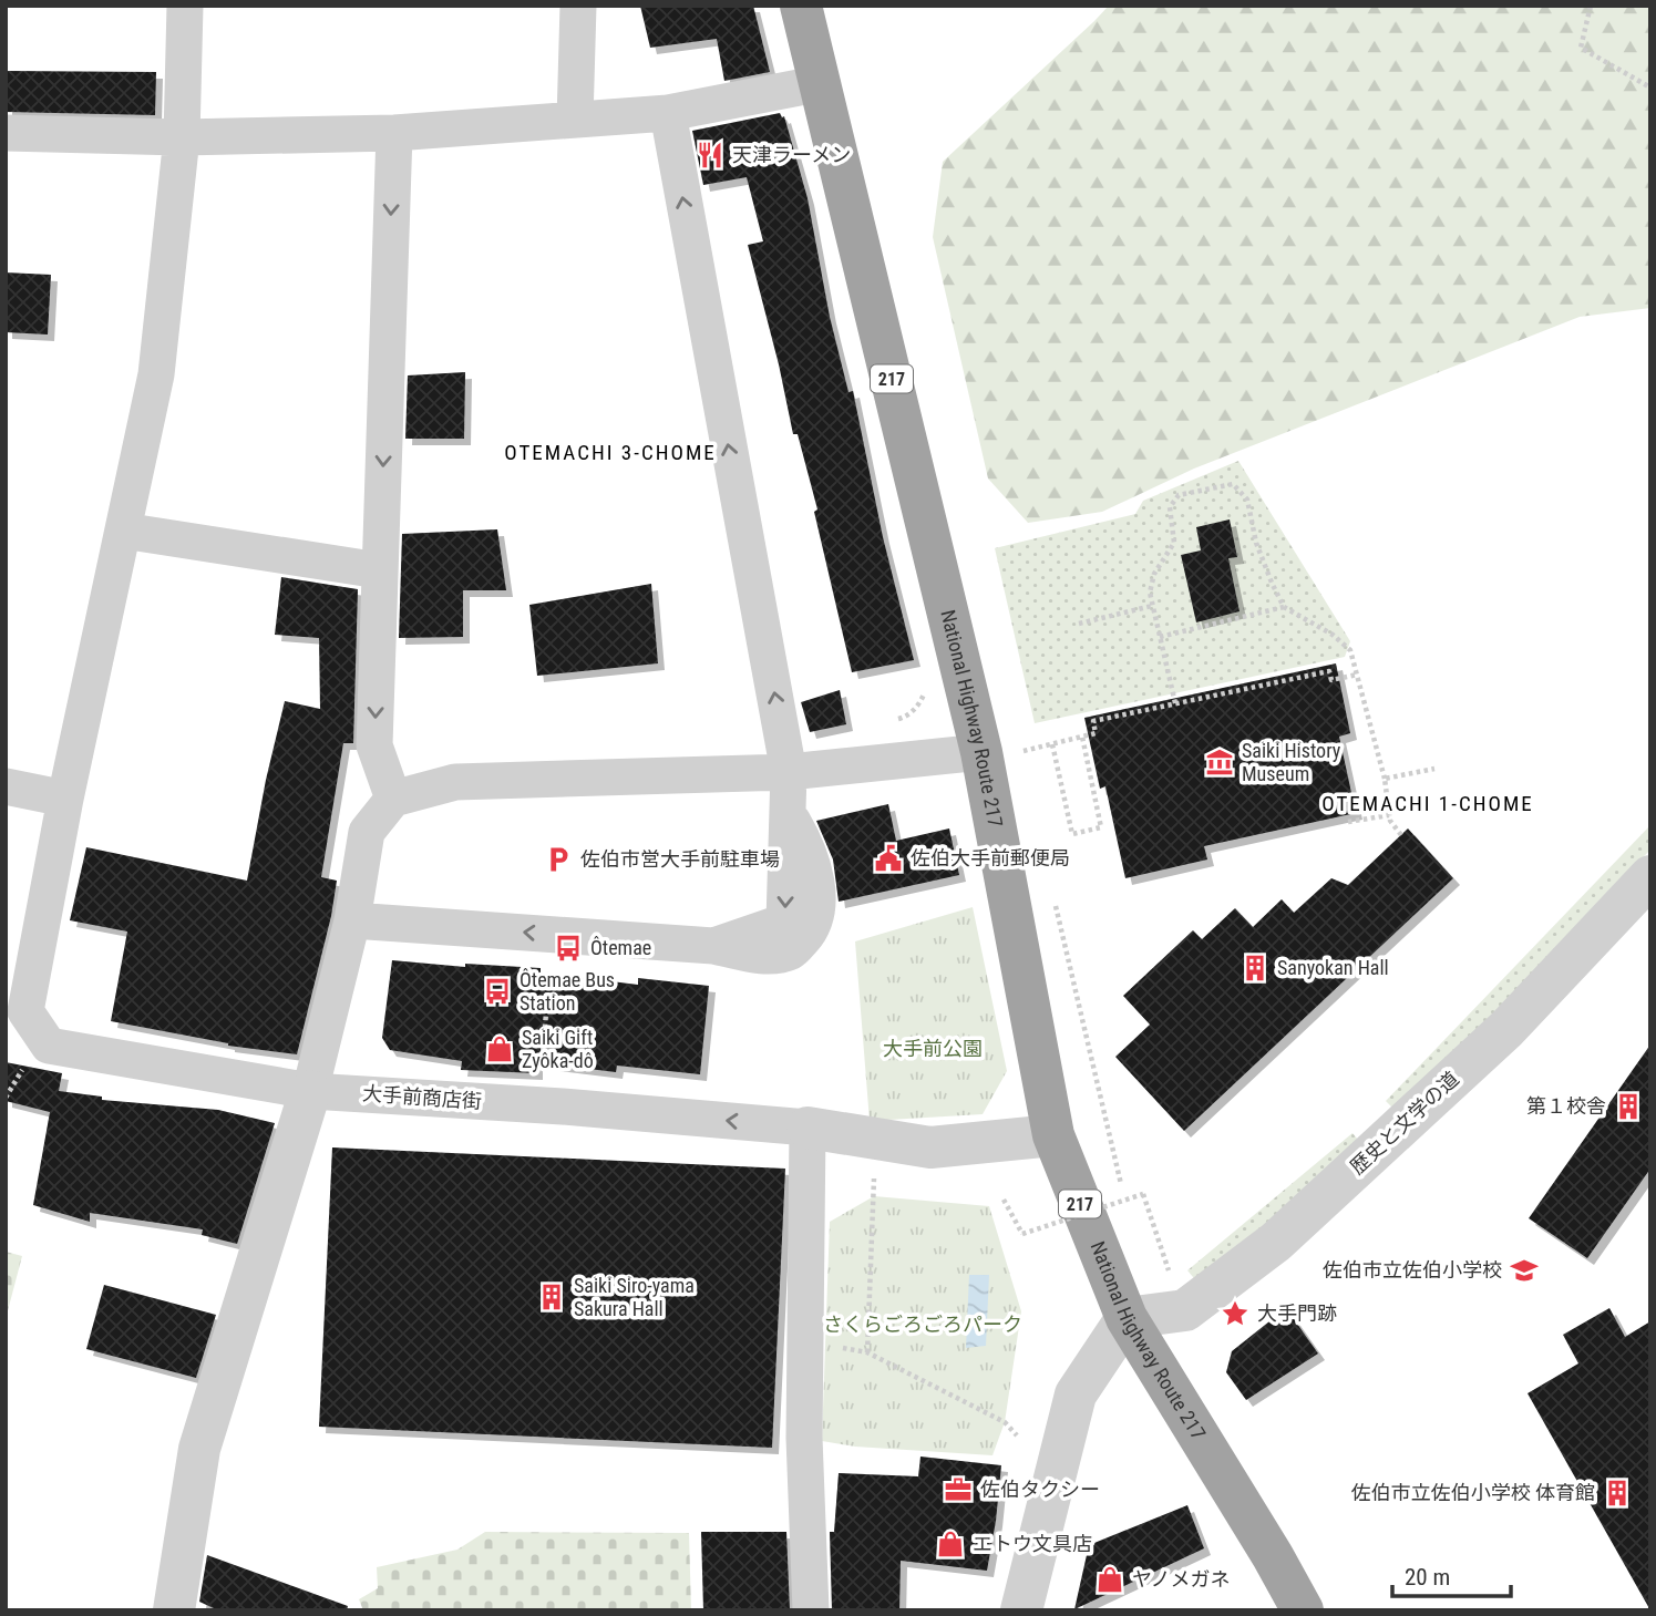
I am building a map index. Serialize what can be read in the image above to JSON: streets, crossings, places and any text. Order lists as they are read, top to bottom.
{
  "streets": {
    "highway": ["217", "National Highway Route 217"],
    "street": ["大手前商店街", "歴史と文学の道"]
  },
  "crossings": [
    ["National Highway Route 217", "大手前商店街"],
    ["National Highway Route 217", "歴史と文学の道"]
  ],
  "districts": ["OTEMACHI 3-CHOME", "OTEMACHI 1-CHOME"],
  "parks": ["大手前公園", "さくらごろごろパーク"],
  "places": {
    "restaurant": ["天津ラーメン"],
    "museum": ["Saiki History Museum"],
    "public building": ["佐伯大手前郵便局"],
    "parking": ["佐伯市営大手前駐車場"],
    "bus stop": ["Ôtemae", "Ôtemae Bus Station"],
    "building": [
      "Sanyokan Hall",
      "第１校舎",
      "Saiki Siro-yama Sakura Hall",
      "佐伯市立佐伯小学校 体育館"
    ],
    "shop": ["Saiki Gift Zyôka-dô", "エトウ文具店", "ヤノメガネ"],
    "school or university": ["佐伯市立佐伯小学校"],
    "place": ["大手門跡"],
    "office": ["佐伯タクシー"]
  },
  "scale_bar": "20 m"
}
